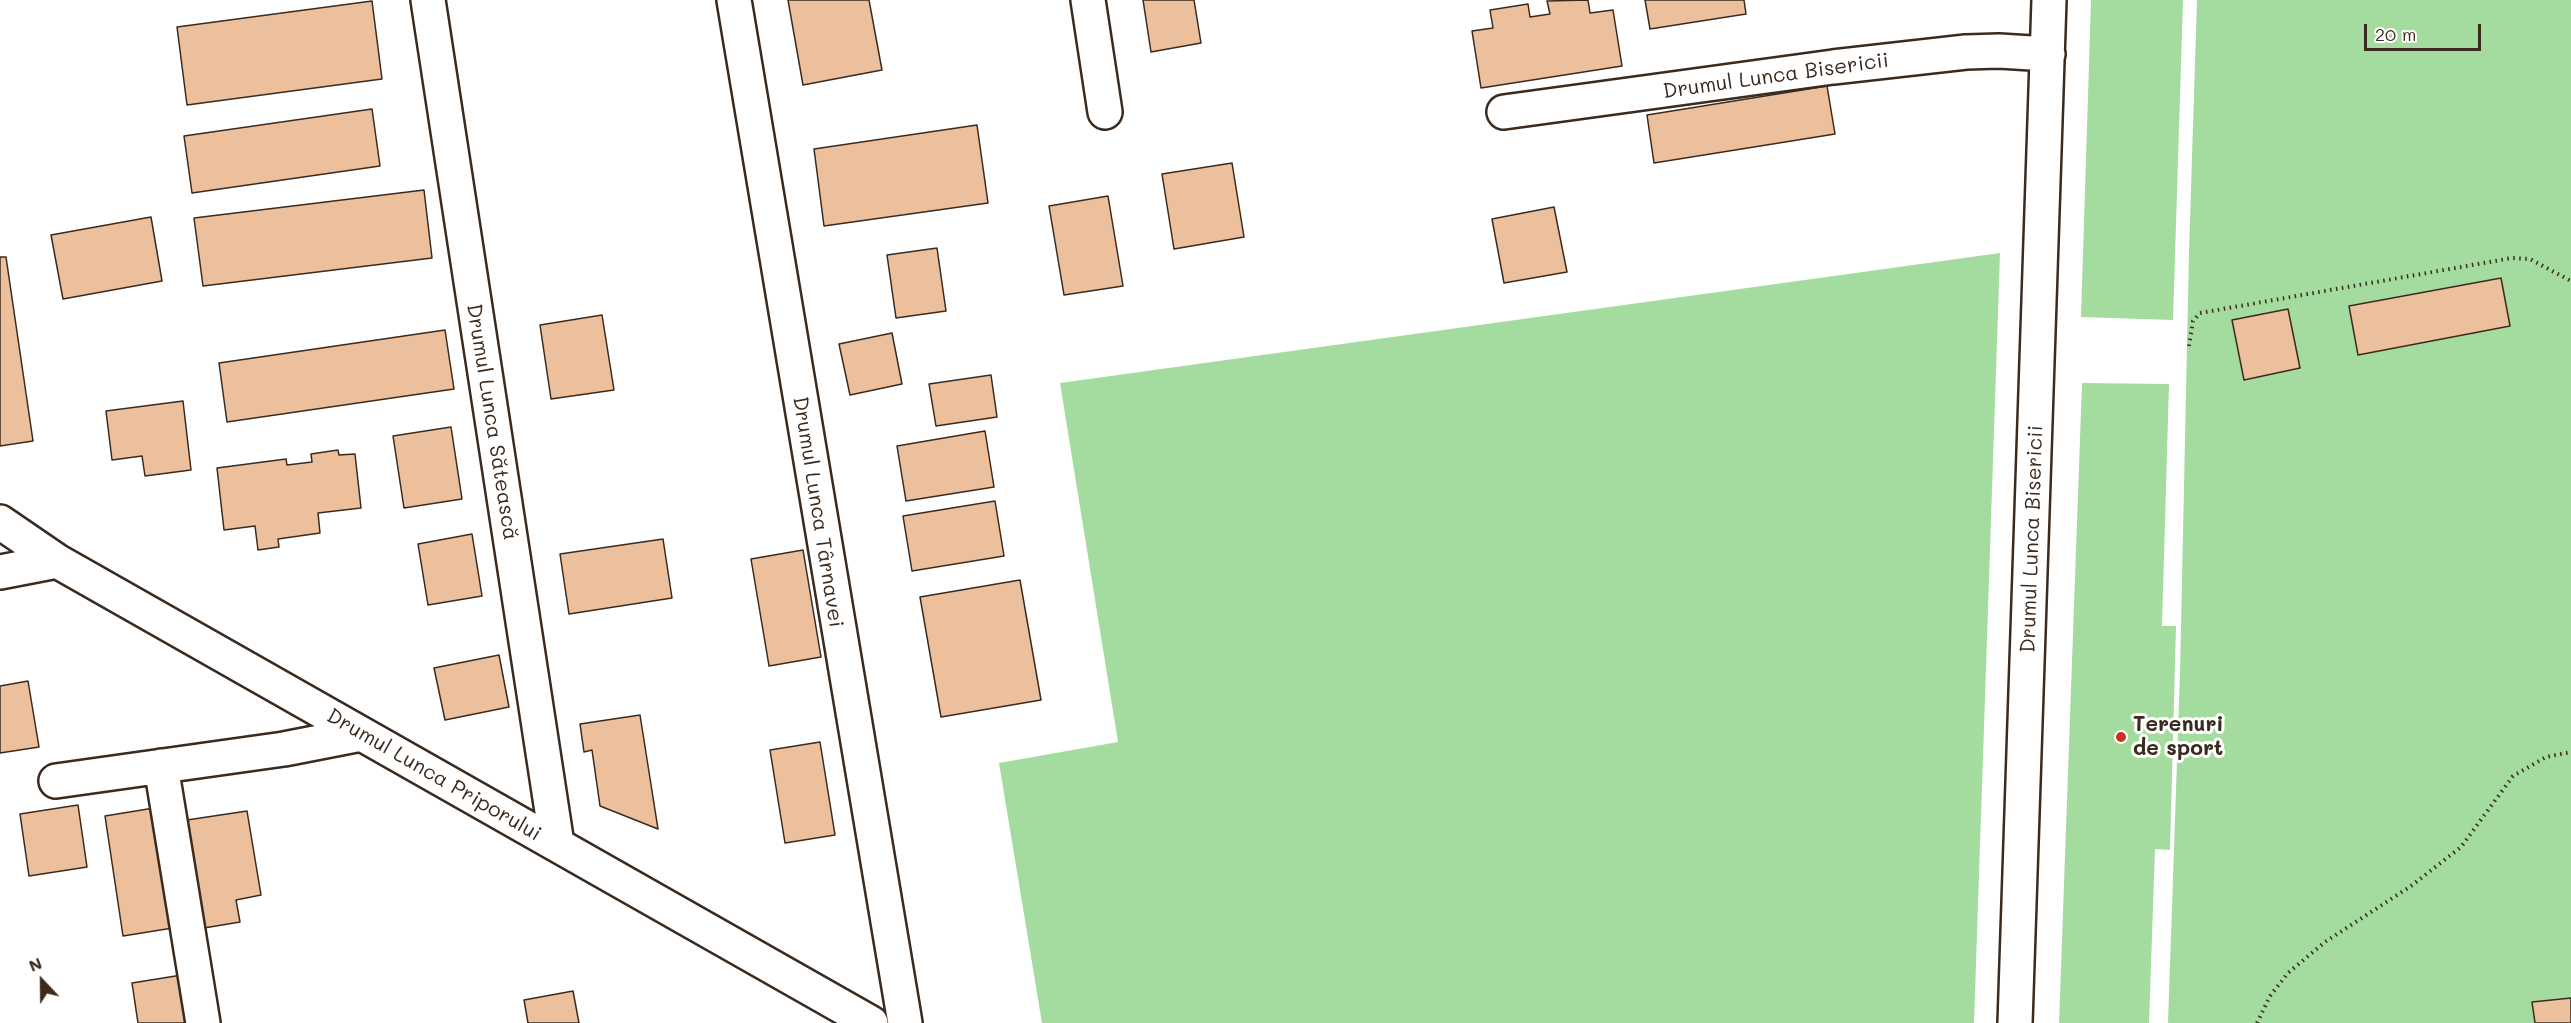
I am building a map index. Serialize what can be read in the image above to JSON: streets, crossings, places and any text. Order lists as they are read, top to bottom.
{
  "streets": {
    "street": [
      "Drumul Lunca Bisericii",
      "Drumul Lunca Sătească",
      "Drumul Lunca Târnavei",
      "Drumul Lunca Priporului"
    ]
  },
  "crossings": [
    ["Drumul Lunca Sătească", "Drumul Lunca Priporului"]
  ],
  "places": ["Terenuri de sport"],
  "scale_bar": "20 m",
  "north": "top"
}
